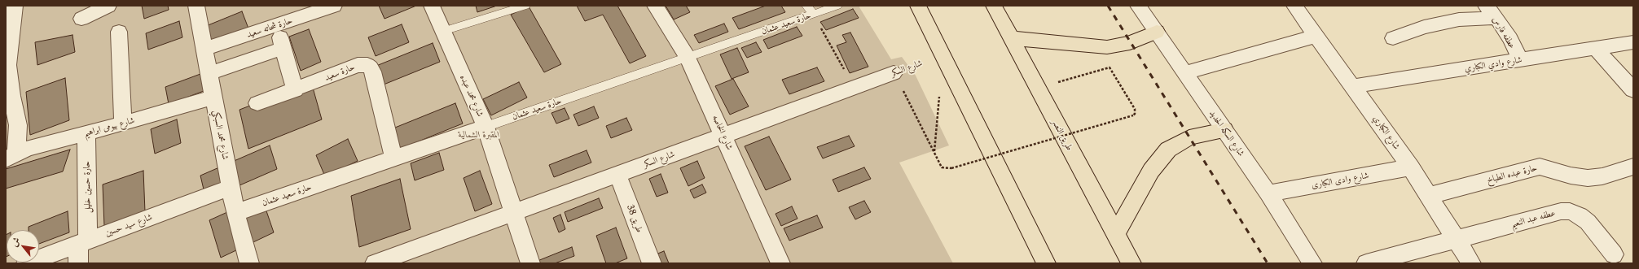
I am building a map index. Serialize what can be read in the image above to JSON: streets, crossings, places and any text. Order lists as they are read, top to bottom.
{
  "streets": {
    "highway": ["طريق النصر"],
    "street": [
      "حارة سعيد عثمان",
      "حارة شحاته سعيد",
      "عطفه فارس",
      "شارع وادي الكباري",
      "شارع السكر",
      "حارة سعيد",
      "شارع محمد عبده",
      "شارع بيومى ابراهيم",
      "شارع الخاصه",
      "شارع الكباري",
      "شارع السكه الحديد",
      "شارع محمد السبكي",
      "حارة عبده الطباخ",
      "شارع وادى الكبارى",
      "حارة حسين خليل",
      "طريق 38",
      "عطفه عبد النعيم",
      "شارع سيد حسين"
    ]
  },
  "crossings": [
    ["حارة سعيد عثمان", "حارة سعيد"],
    ["حارة سعيد عثمان", "شارع محمد عبده"],
    ["حارة سعيد عثمان", "شارع الخاصه"],
    ["حارة سعيد عثمان", "شارع محمد السبكي"],
    ["حارة شحاته سعيد", "شارع محمد السبكي"],
    ["عطفه فارس", "شارع وادي الكباري"],
    ["شارع وادي الكباري", "شارع الكباري"],
    ["شارع السكر", "شارع محمد عبده"],
    ["شارع السكر", "شارع الخاصه"],
    ["شارع السكر", "طريق 38"],
    ["شارع بيومى ابراهيم", "شارع محمد السبكي"],
    ["شارع بيومى ابراهيم", "حارة حسين خليل"],
    ["شارع الكباري", "حارة عبده الطباخ"],
    ["شارع الكباري", "شارع وادى الكبارى"],
    ["شارع الكباري", "عطفه عبد النعيم"],
    ["شارع السكه الحديد", "شارع وادى الكبارى"],
    ["شارع محمد السبكي", "شارع سيد حسين"],
    ["حارة حسين خليل", "شارع سيد حسين"]
  ],
  "parks": ["المقبرة الشمالية"],
  "north": "top left"
}
